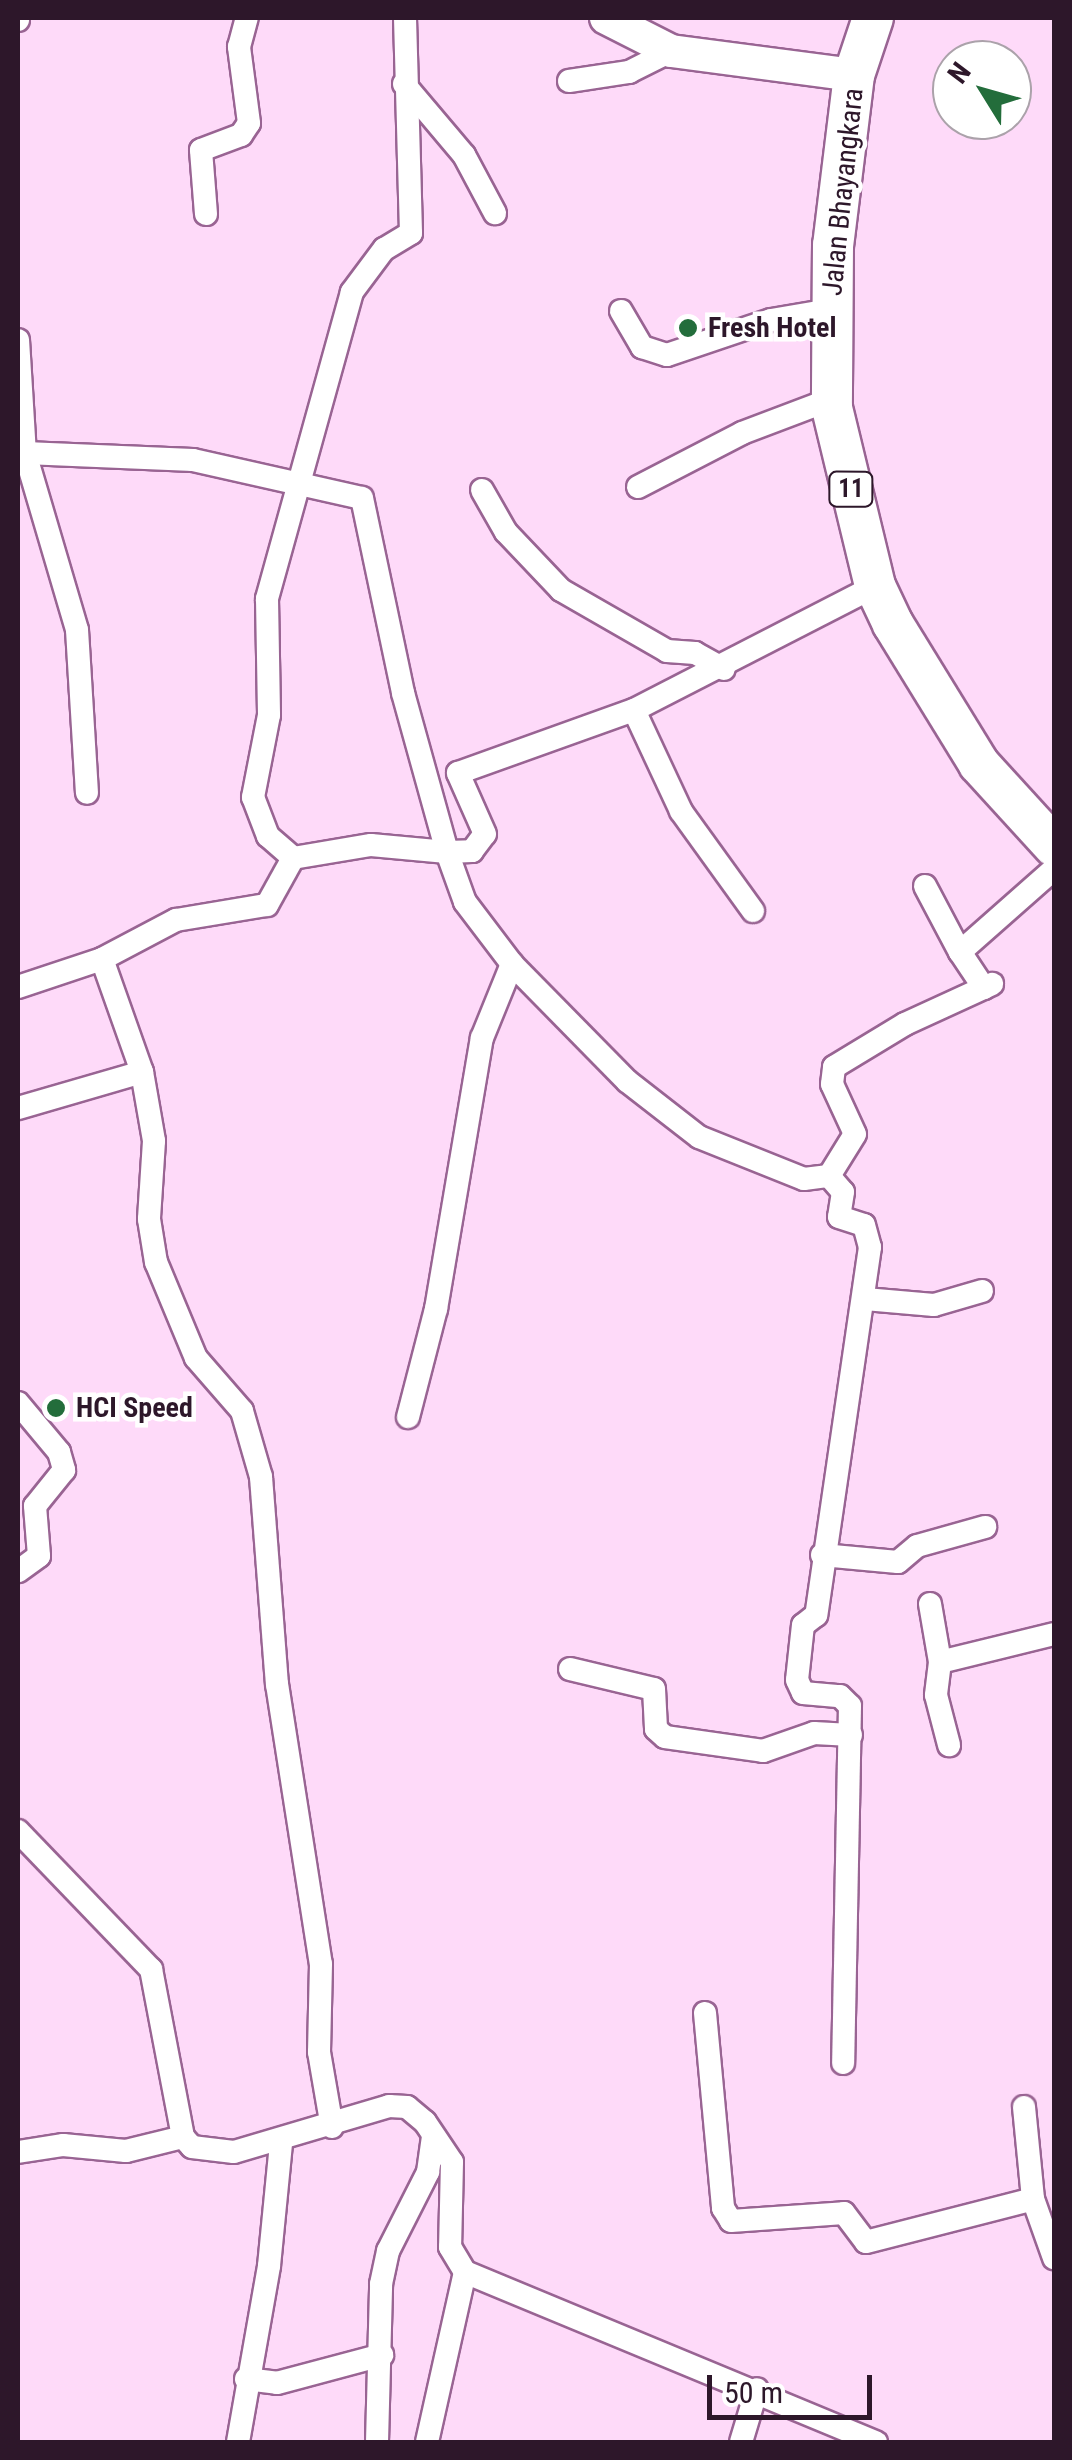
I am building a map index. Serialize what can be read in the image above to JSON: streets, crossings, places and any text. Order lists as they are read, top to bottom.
{
  "streets": {
    "highway": ["Jalan Bhayangkara", "11"]
  },
  "places": ["Fresh Hotel", "HCI Speed"],
  "scale_bar": "50 m",
  "north": "top left"
}
